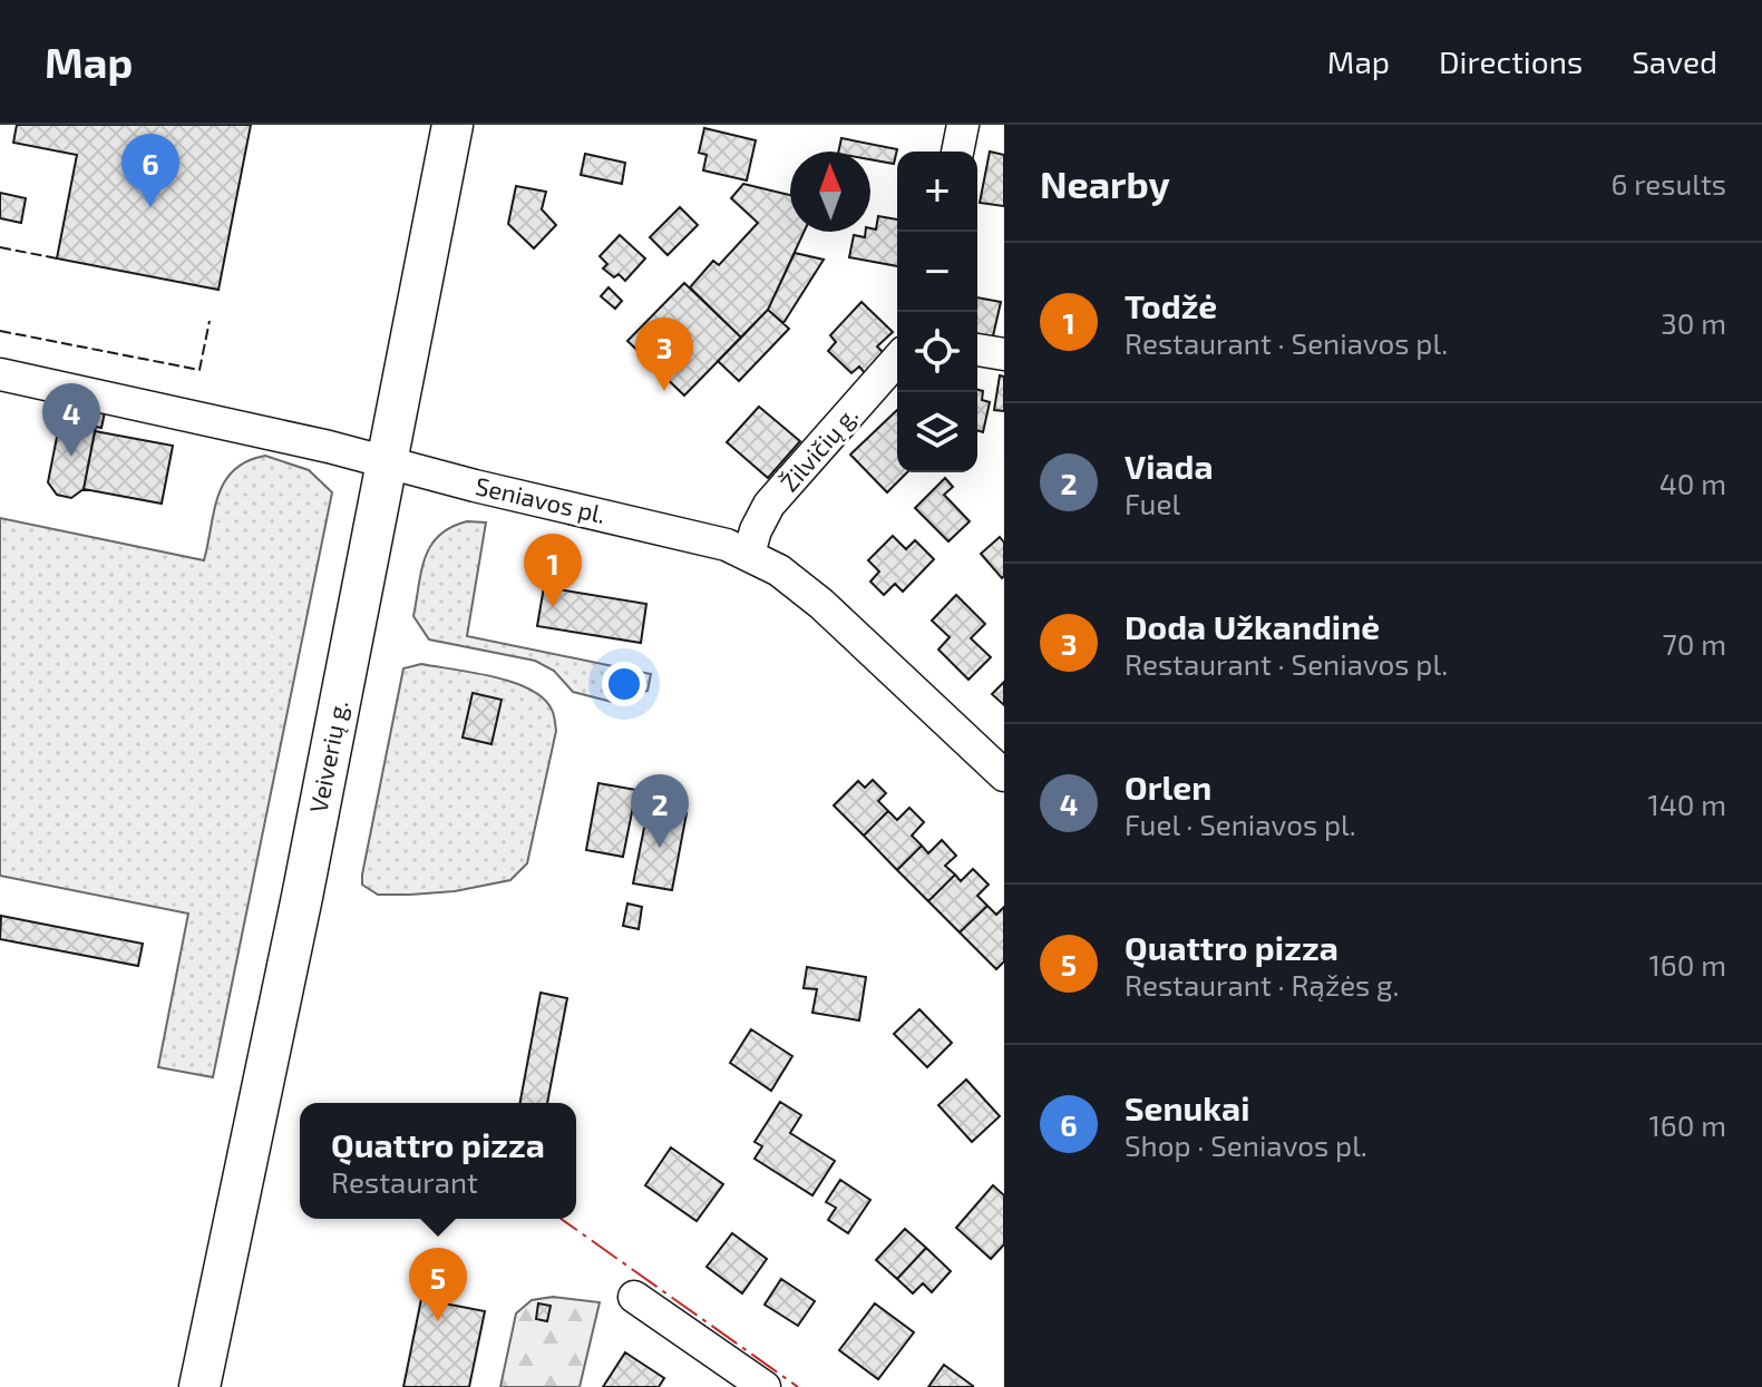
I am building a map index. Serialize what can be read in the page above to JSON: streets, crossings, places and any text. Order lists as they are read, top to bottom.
{
  "streets": {
    "main road": ["Veiverių g."],
    "street": ["Žilvičių g.", "Seniavos pl."]
  },
  "crossings": [
    ["Žilvičių g.", "Seniavos pl."],
    ["Seniavos pl.", "Veiverių g."]
  ],
  "north": "top",
  "page": {
    "header": "Map",
    "nav": ["Map", "Directions", "Saved"],
    "heading": ["Nearby", "6 results"],
    "pins": [
      "6",
      "3",
      "4",
      "1",
      "2",
      "5"
    ],
    "map_buttons": ["+", "−"],
    "list": [
      {
        "mark": "1",
        "name": "Todžė",
        "note": "Restaurant · Seniavos pl.",
        "value": "30 m"
      },
      {
        "mark": "2",
        "name": "Viada",
        "note": "Fuel",
        "value": "40 m"
      },
      {
        "mark": "3",
        "name": "Doda Užkandinė",
        "note": "Restaurant · Seniavos pl.",
        "value": "70 m"
      },
      {
        "mark": "4",
        "name": "Orlen",
        "note": "Fuel · Seniavos pl.",
        "value": "140 m"
      },
      {
        "mark": "5",
        "name": "Quattro pizza",
        "note": "Restaurant · Rąžės g.",
        "value": "160 m"
      },
      {
        "mark": "6",
        "name": "Senukai",
        "note": "Shop · Seniavos pl.",
        "value": "160 m"
      }
    ],
    "popup": ["Quattro pizza", "Restaurant"]
  }
}
